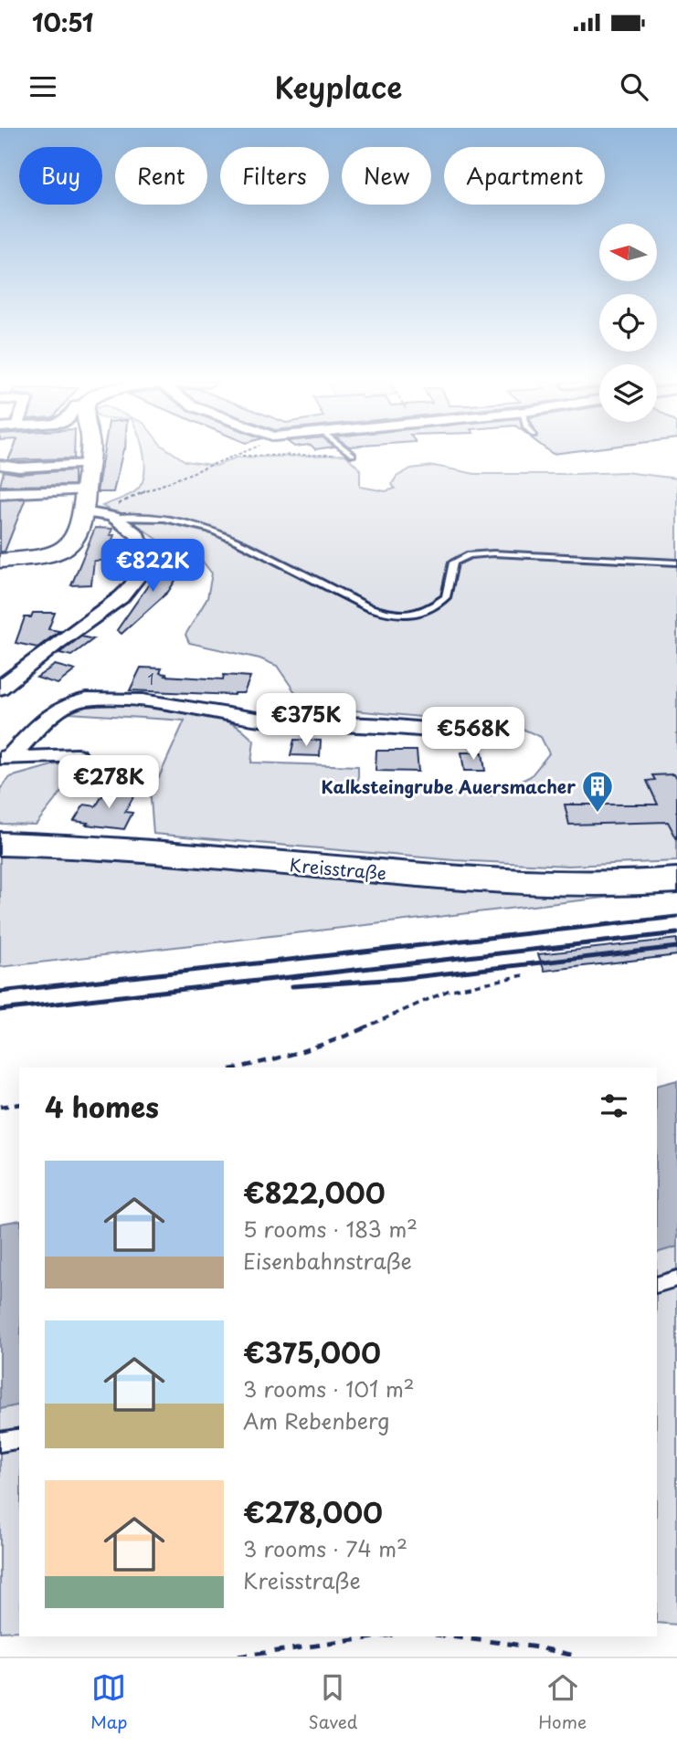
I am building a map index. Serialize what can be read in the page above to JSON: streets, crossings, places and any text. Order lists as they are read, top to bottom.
{
  "streets": {
    "main road": ["Kreisstraße"]
  },
  "places": {
    "building": ["Kalksteingrube Auersmacher"]
  },
  "house_numbers": ["1"],
  "north": "left",
  "page": {
    "status": "10:51",
    "header": "Keyplace",
    "chip": [
      "Buy",
      "Rent",
      "Filters",
      "New",
      "Apartment"
    ],
    "price": [
      "€822K",
      "€375K",
      "€568K",
      "€278K"
    ],
    "heading": "4 homes",
    "list": [
      {
        "name": "€822,000",
        "note": "5 rooms · 183 m² · Eisenbahnstraße"
      },
      {
        "name": "€375,000",
        "note": "3 rooms · 101 m² · Am Rebenberg"
      },
      {
        "name": "€278,000",
        "note": "3 rooms · 74 m² · Kreisstraße"
      }
    ],
    "tabs": ["Map", "Saved", "Home"]
  }
}
